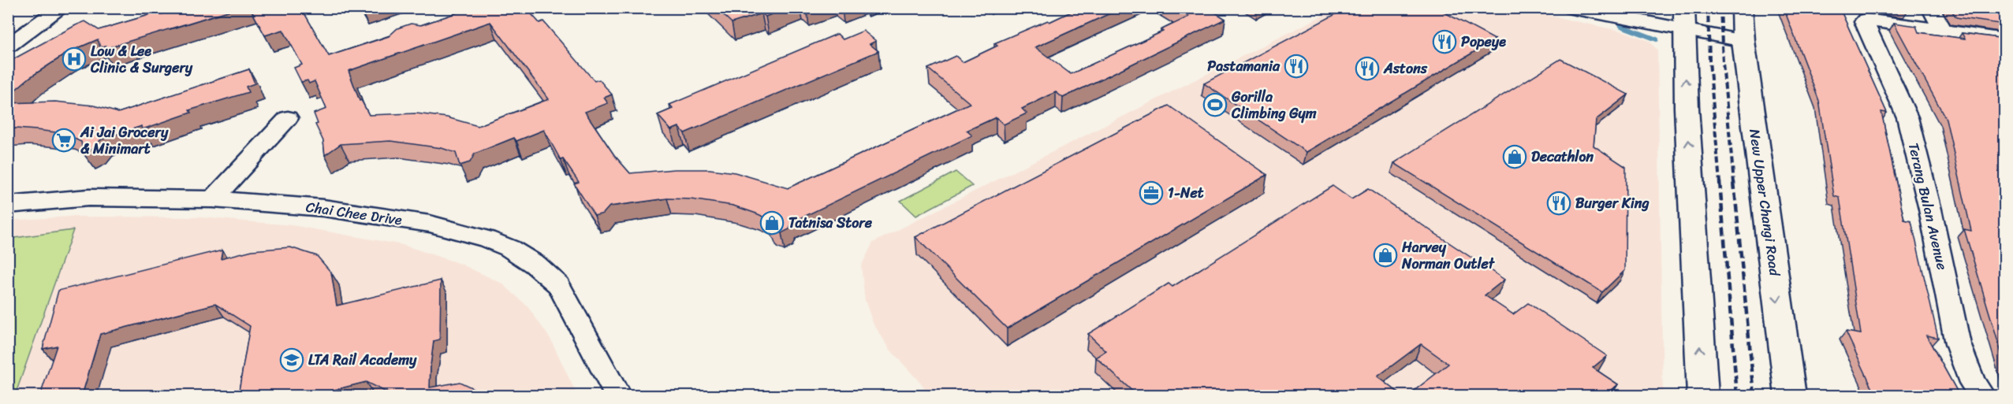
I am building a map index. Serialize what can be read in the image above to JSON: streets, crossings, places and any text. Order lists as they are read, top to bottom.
{
  "streets": {
    "main road": ["New Upper Changi Road"],
    "street": ["Terang Bulan Avenue", "Chai Chee Drive"]
  },
  "places": {
    "restaurant": [
      "Popeye",
      "Pastamania",
      "Astons",
      "Burger King"
    ],
    "hospital": ["Low & Lee Clinic & Surgery"],
    "sports": ["Gorilla Climbing Gym"],
    "supermarket": ["Ai Jai Grocery & Minimart"],
    "shop": ["Decathlon", "Tatnisa Store", "Harvey Norman Outlet"],
    "office": ["1-Net"],
    "school or university": ["LTA Rail Academy"]
  }
}
